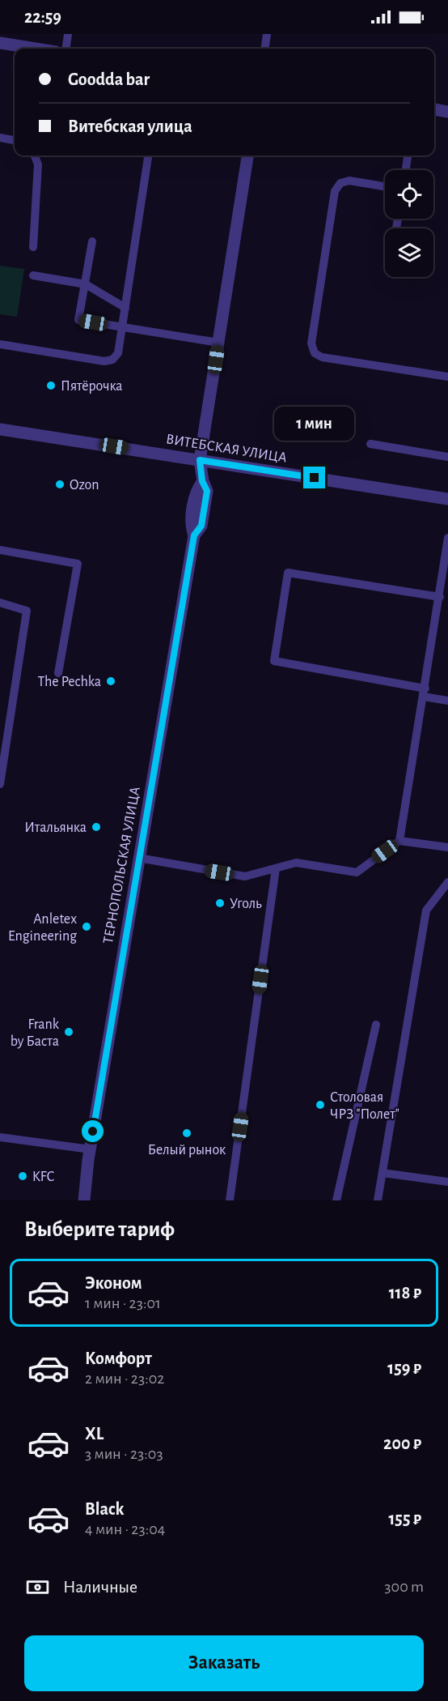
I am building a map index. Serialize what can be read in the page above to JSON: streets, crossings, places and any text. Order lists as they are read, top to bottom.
{
  "streets": {
    "street": ["ВИТЕБСКАЯ УЛИЦА", "ТЕРНОПОЛЬСКАЯ УЛИЦА"]
  },
  "crossings": [
    ["ВИТЕБСКАЯ УЛИЦА", "ТЕРНОПОЛЬСКАЯ УЛИЦА"]
  ],
  "places": [
    "Пятёрочка",
    "Ozon",
    "The Pechka",
    "Итальянка",
    "Уголь",
    "Anletex Engineering",
    "Frank by Баста",
    "Столовая ЧРЗ \"Полет\"",
    "Белый рынок",
    "KFC"
  ],
  "page": {
    "status": "22:59",
    "banner": ["Goodda bar", "Витебская улица"],
    "bubble": "1 мин",
    "heading": "Выберите тариф",
    "list": [
      {
        "name": "Эконом",
        "note": "1 мин · 23:01",
        "value": "118 ₽"
      },
      {
        "name": "Комфорт",
        "note": "2 мин · 23:02",
        "value": "159 ₽"
      },
      {
        "name": "XL",
        "note": "3 мин · 23:03",
        "value": "200 ₽"
      },
      {
        "name": "Black",
        "note": "4 мин · 23:04",
        "value": "155 ₽"
      }
    ],
    "pay": ["Наличные", "300 m"],
    "buttons": "Заказать"
  }
}
